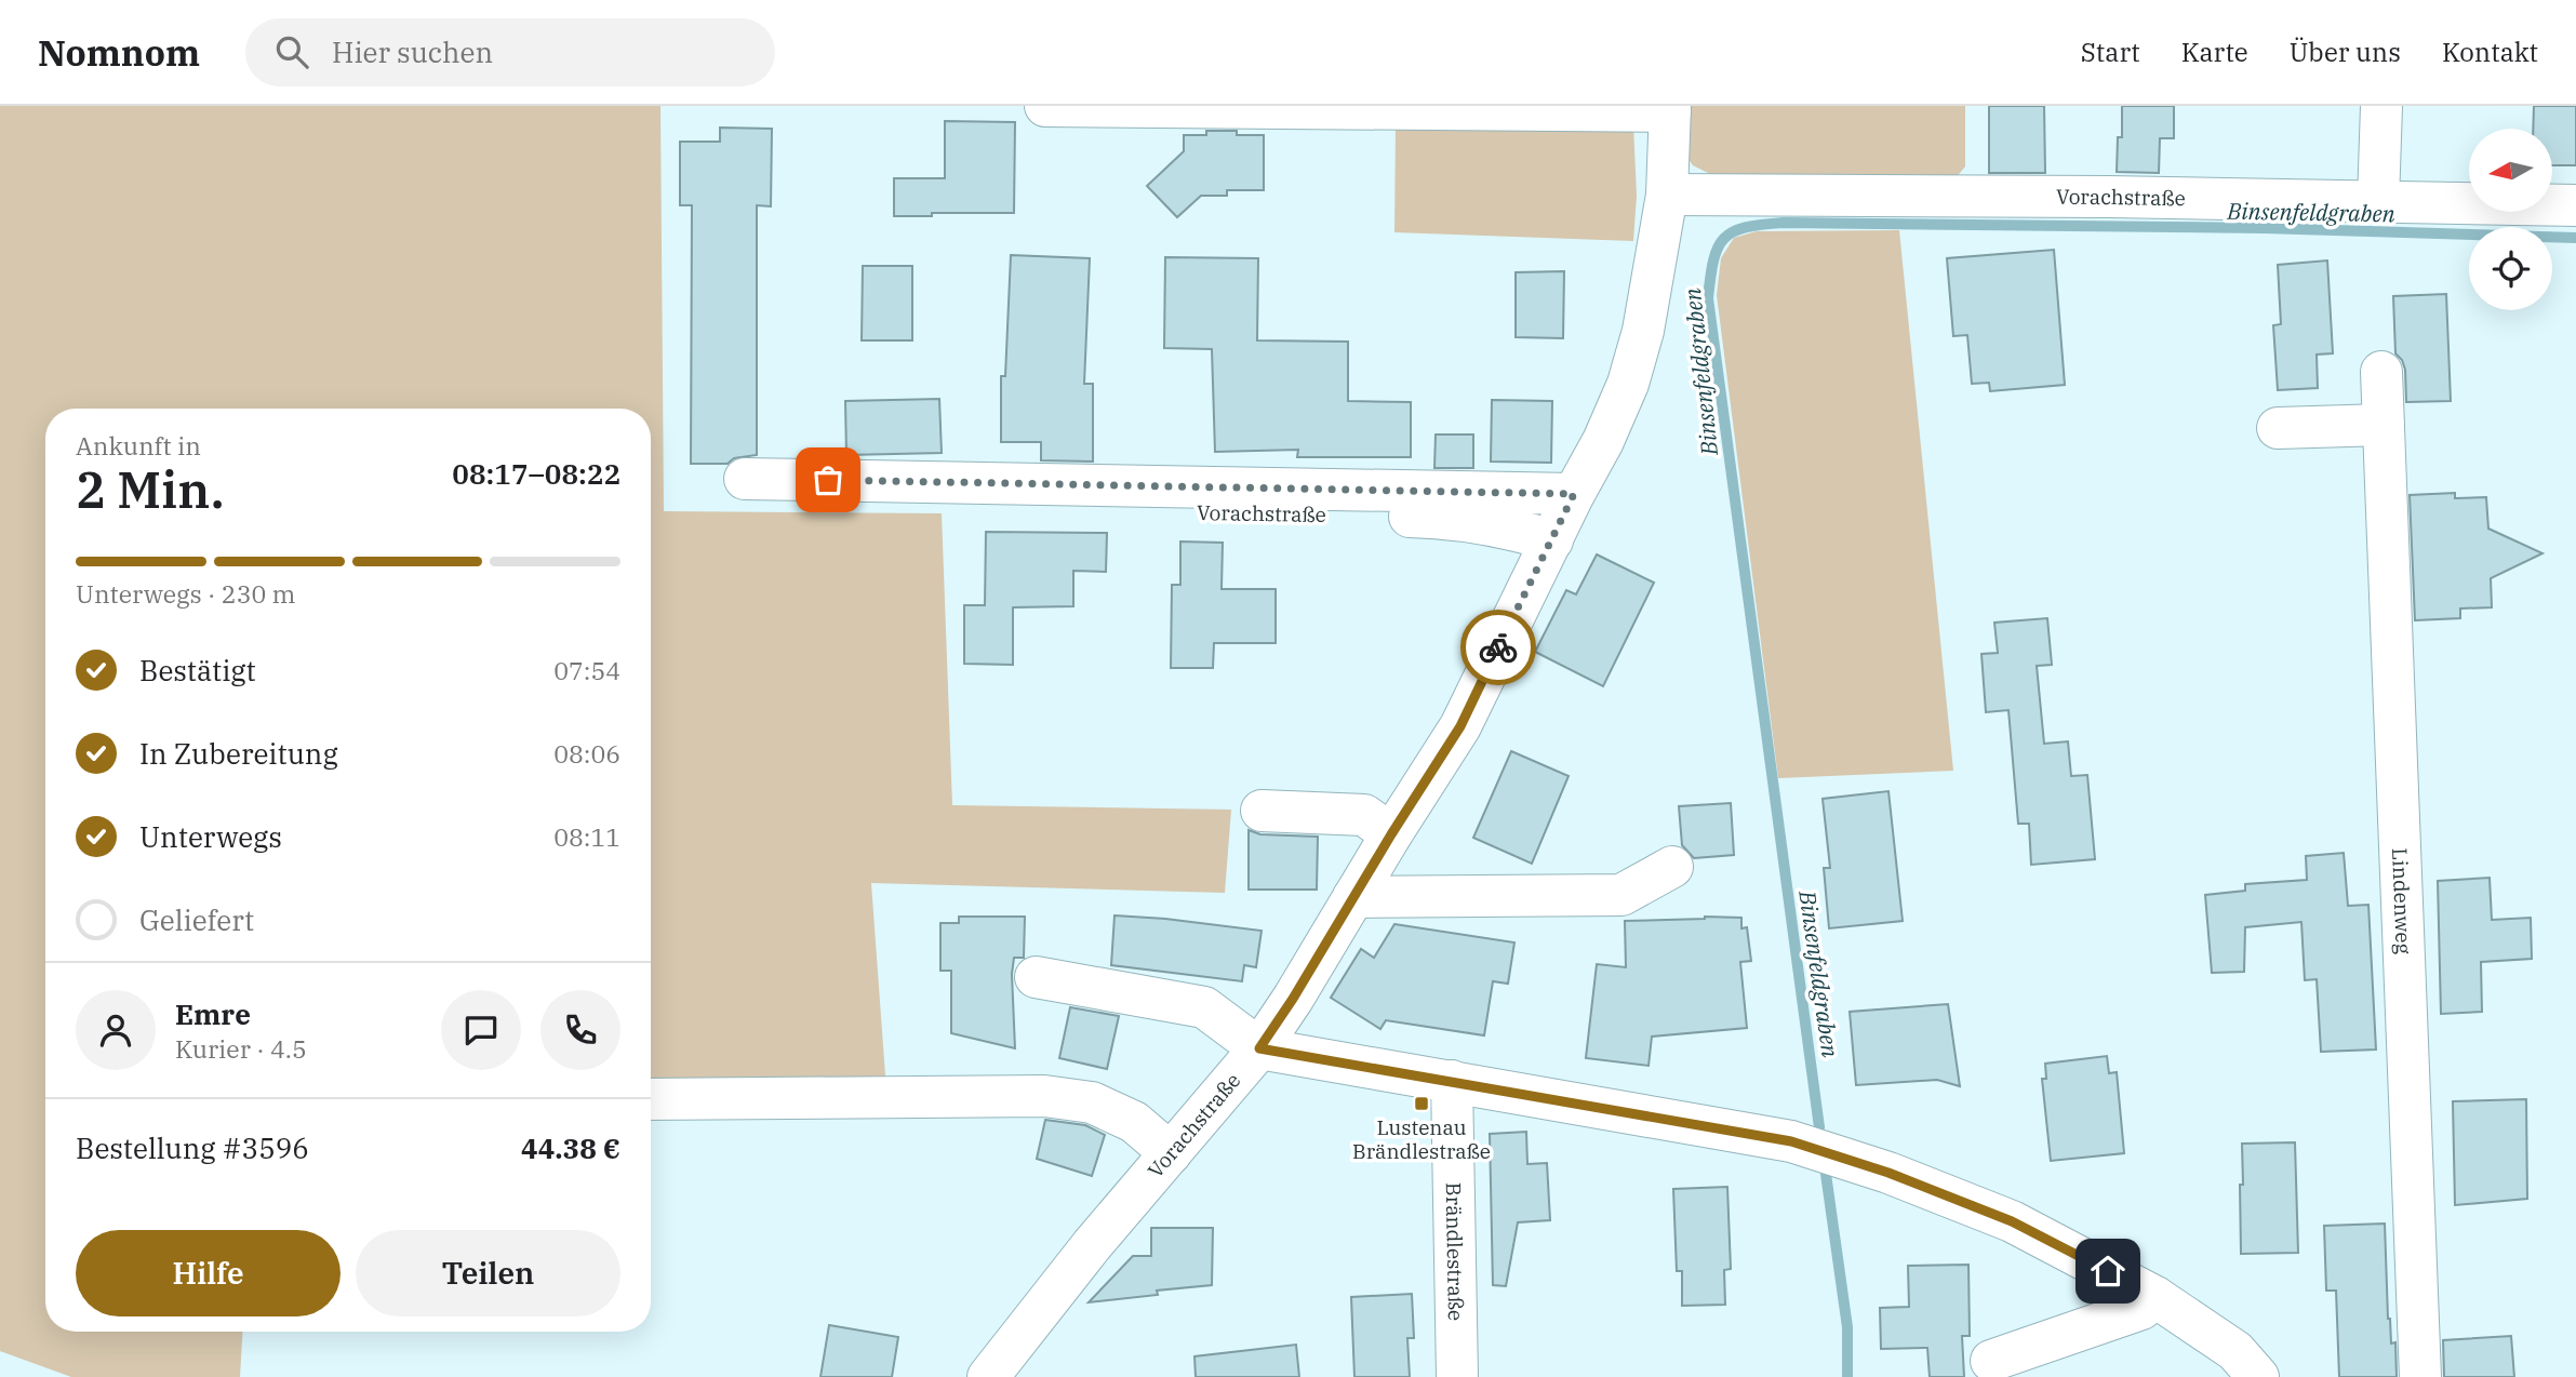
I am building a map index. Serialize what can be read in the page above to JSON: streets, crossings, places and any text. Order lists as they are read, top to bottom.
{
  "streets": {
    "street": ["Vorachstraße", "Lindenweg", "Brändlestraße"]
  },
  "water": ["Binsenfeldgraben"],
  "places": {
    "transit": ["Lustenau Brändlestraße"]
  },
  "north": "left",
  "page": {
    "header": "Nomnom",
    "search": "Hier suchen",
    "nav": [
      "Start",
      "Karte",
      "Über uns",
      "Kontakt"
    ],
    "heading": ["2 Min.", "Ankunft in", "08:17–08:22"],
    "panel": [
      "Emre",
      "Kurier · 4.5",
      "Bestellung #3596",
      "44.38 €"
    ],
    "bar": "Unterwegs · 230 m",
    "list": [
      ["Bestätigt", "07:54"],
      ["In Zubereitung", "08:06"],
      ["Unterwegs", "08:11"],
      "Geliefert"
    ],
    "buttons": ["Hilfe", "Teilen"]
  }
}
